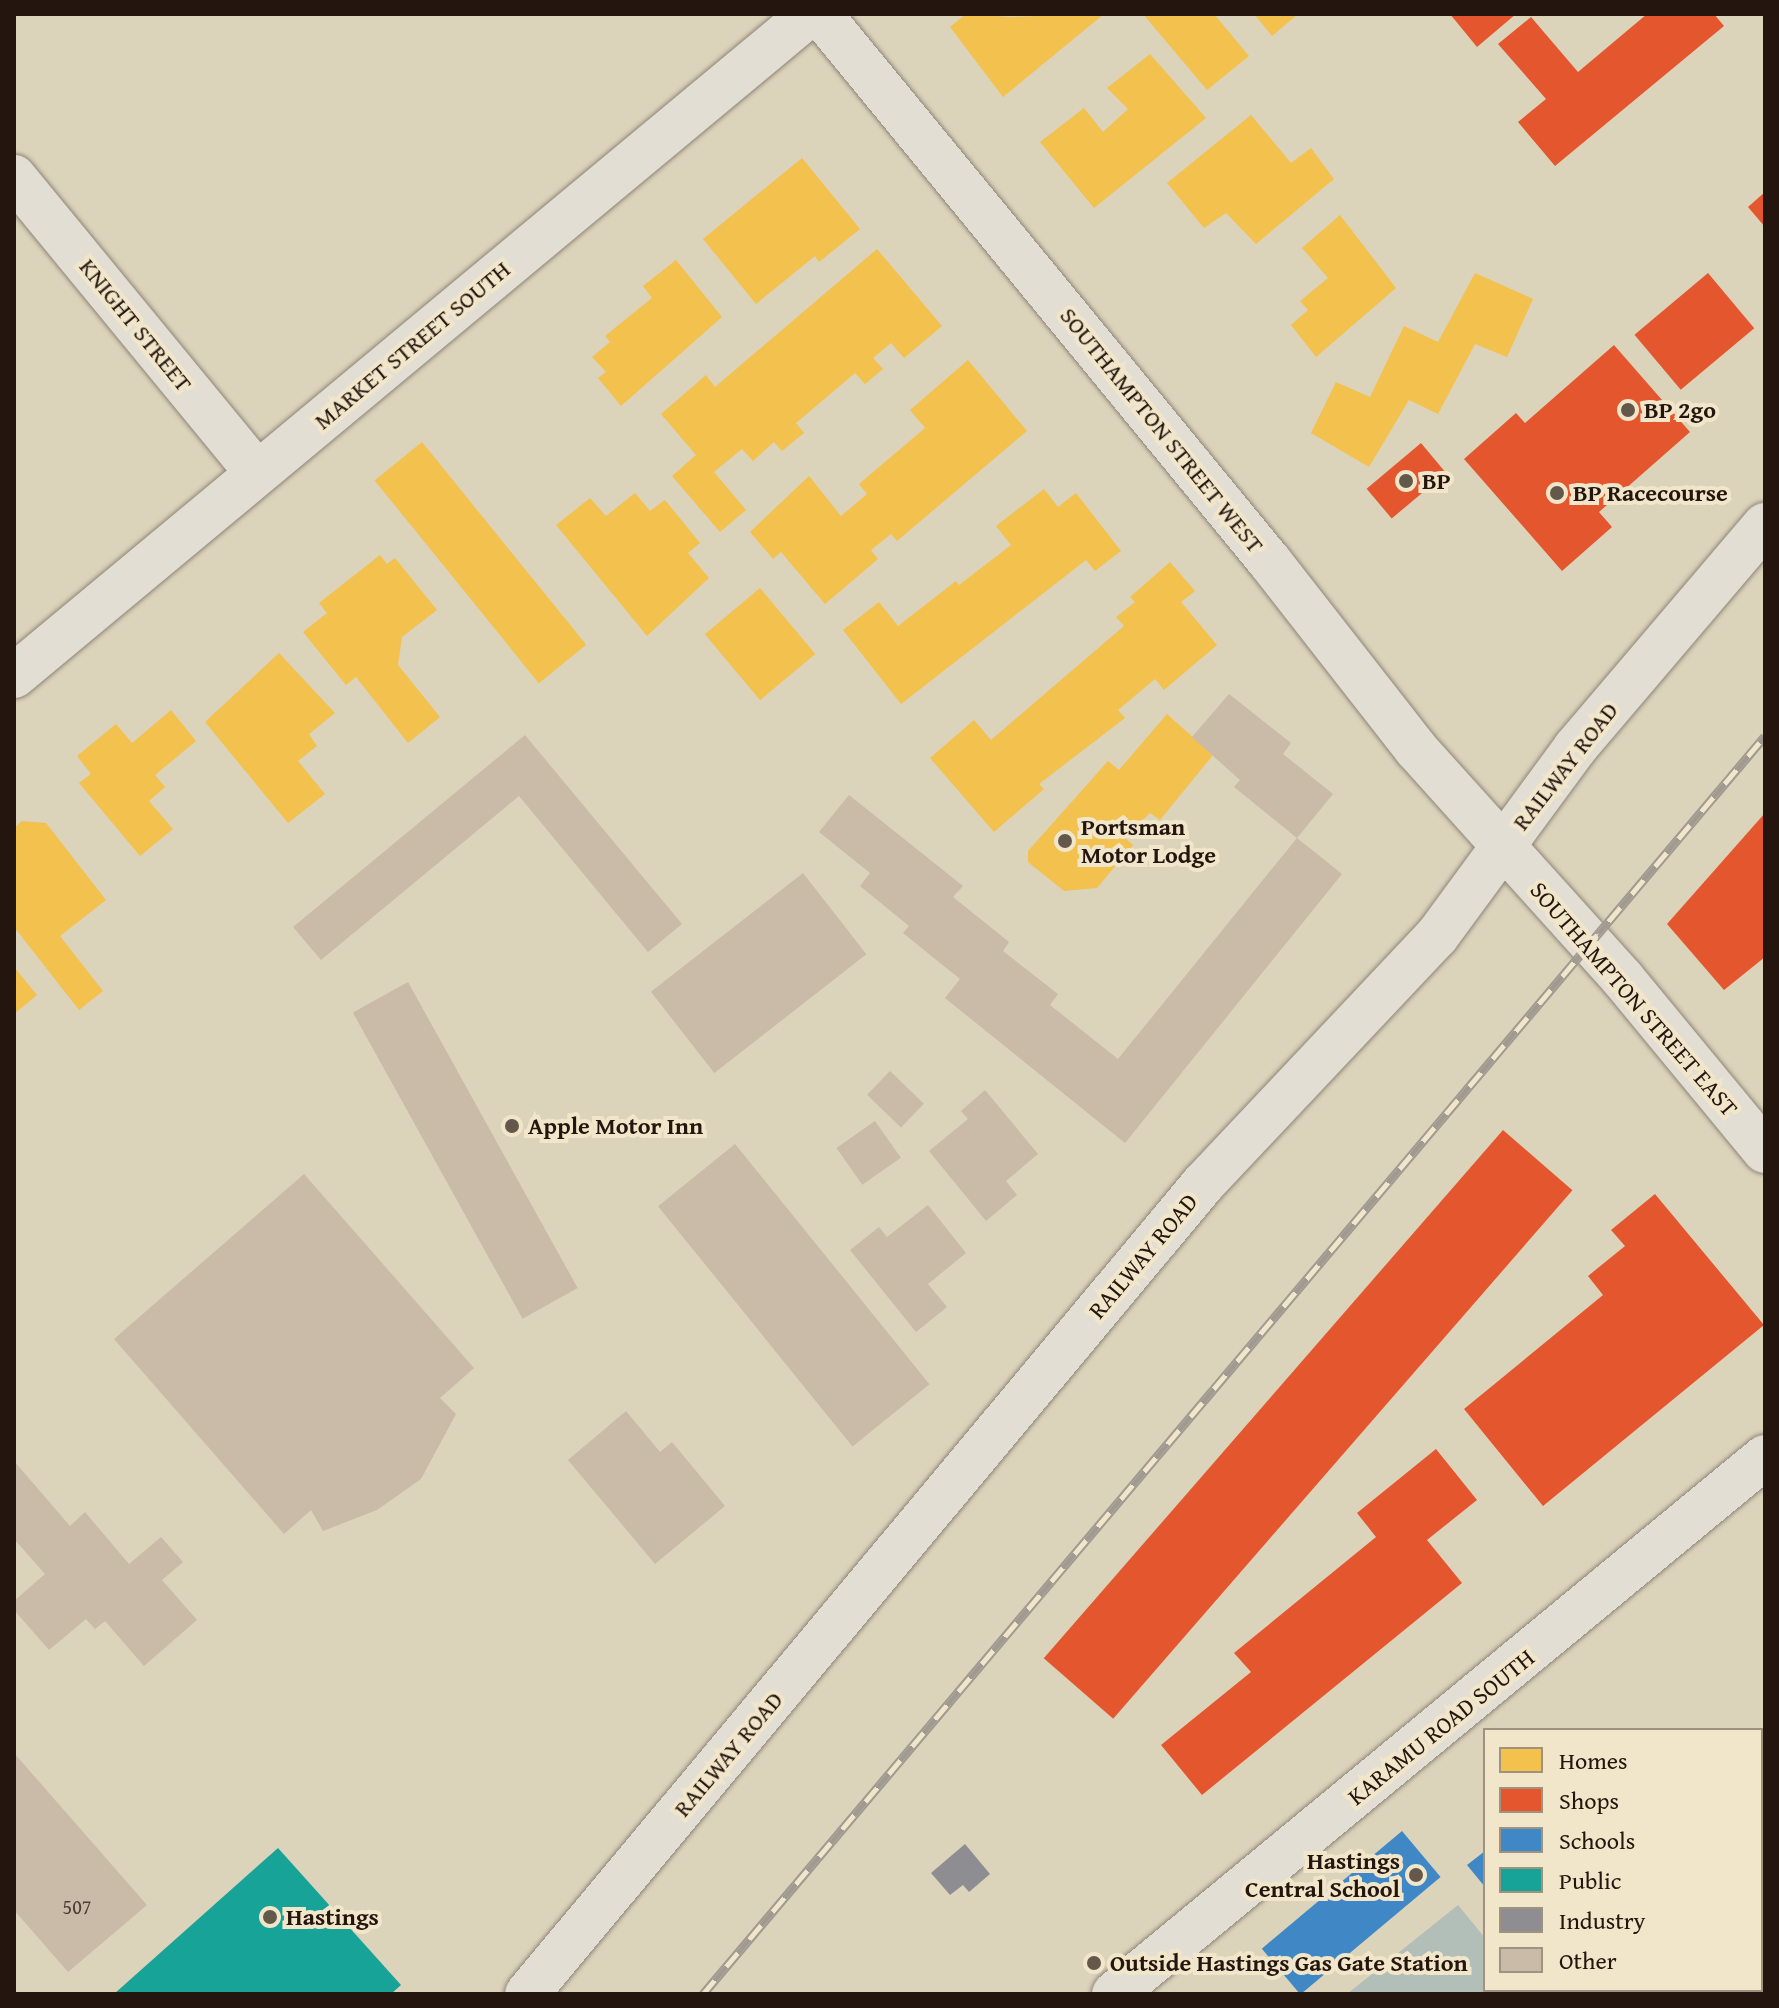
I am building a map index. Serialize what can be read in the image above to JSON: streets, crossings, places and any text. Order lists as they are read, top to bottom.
{
  "streets": {
    "main road": [
      "KNIGHT STREET",
      "MARKET STREET SOUTH",
      "SOUTHAMPTON STREET WEST",
      "RAILWAY ROAD",
      "SOUTHAMPTON STREET EAST",
      "KARAMU ROAD SOUTH"
    ]
  },
  "crossings": [
    ["KNIGHT STREET", "MARKET STREET SOUTH"],
    ["SOUTHAMPTON STREET WEST", "RAILWAY ROAD"],
    ["SOUTHAMPTON STREET WEST", "SOUTHAMPTON STREET EAST"],
    ["RAILWAY ROAD", "SOUTHAMPTON STREET EAST"]
  ],
  "places": [
    "BP 2go",
    "BP",
    "BP Racecourse",
    "Portsman Motor Lodge",
    "Apple Motor Inn",
    "Hastings Central School",
    "Hastings",
    "Outside Hastings Gas Gate Station"
  ],
  "house_numbers": ["507"],
  "legend": [
    "Homes",
    "Shops",
    "Schools",
    "Public",
    "Industry",
    "Other"
  ]
}
